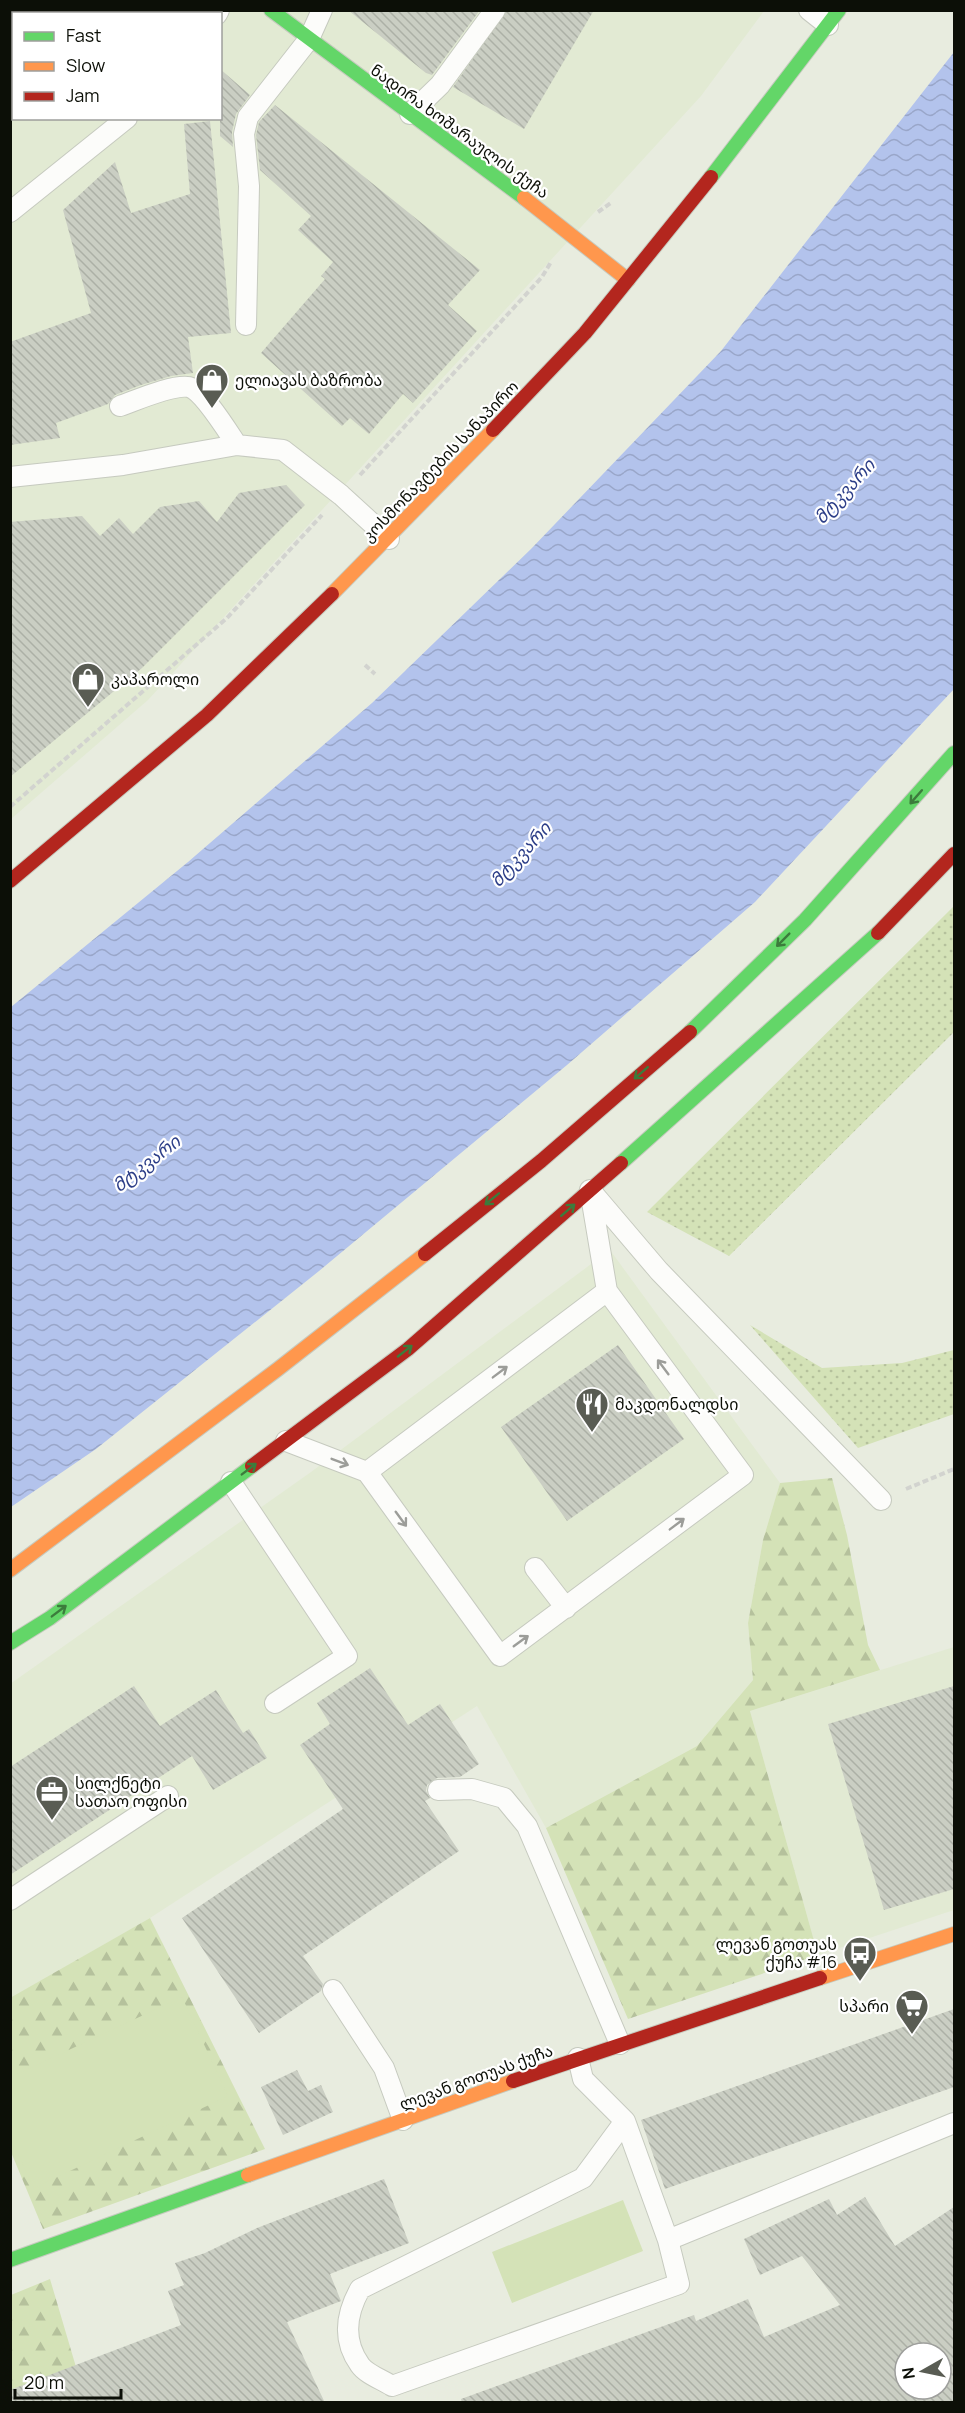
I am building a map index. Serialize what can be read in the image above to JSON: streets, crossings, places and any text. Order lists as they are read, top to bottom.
{
  "streets": {
    "main road": ["ნადირა ხოშარაულის ქუჩა", "კოსმონავტების სანაპირო", "ლევან გოთუას ქუჩა"]
  },
  "crossings": [
    ["ნადირა ხოშარაულის ქუჩა", "კოსმონავტების სანაპირო"]
  ],
  "water": ["მტკვარი"],
  "places": {
    "shop": ["ელიავას ბაზრობა", "კაპაროლი"],
    "restaurant": ["მაკდონალდსი"],
    "office": ["სილქნეტი სათაო ოფისი"],
    "bus stop": ["ლევან გოთუას ქუჩა #16"],
    "supermarket": ["სპარი"]
  },
  "legend": ["Fast", "Slow", "Jam"],
  "scale_bar": "20 m",
  "north": "left"
}
